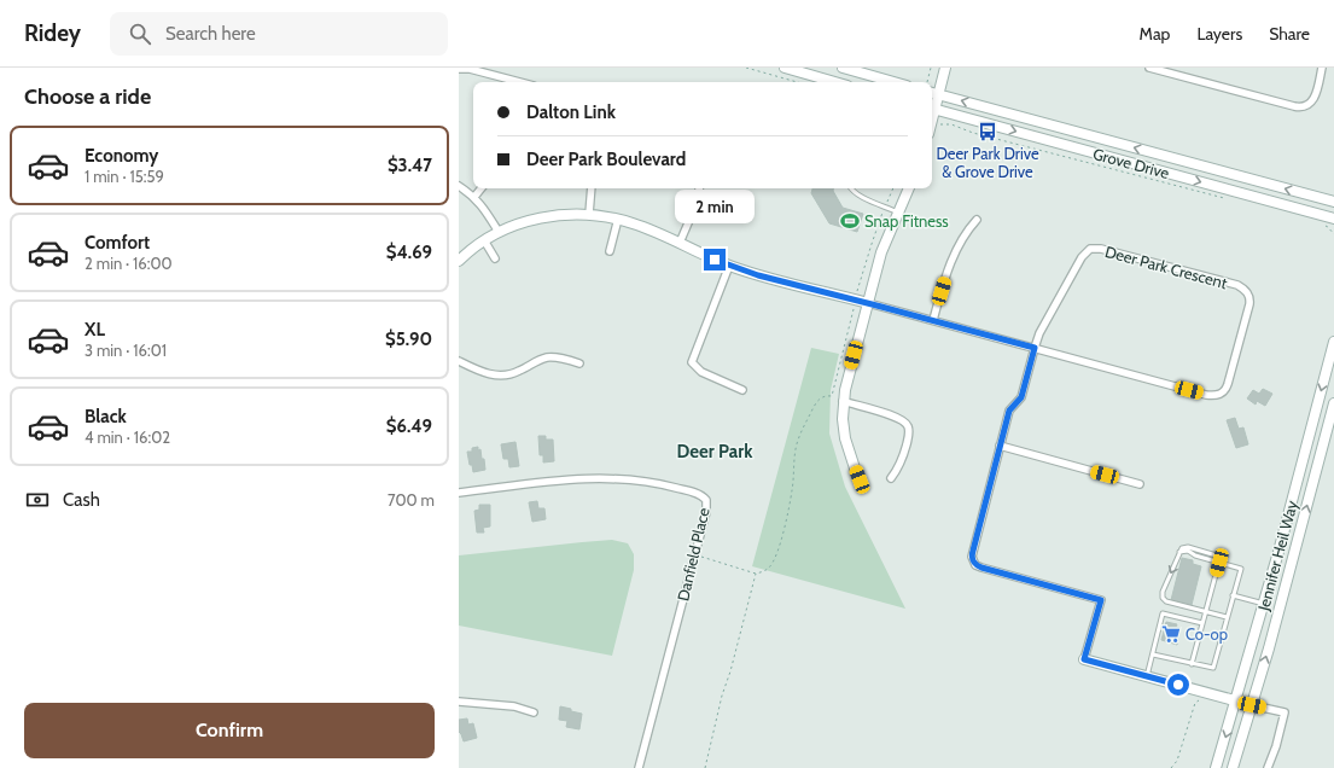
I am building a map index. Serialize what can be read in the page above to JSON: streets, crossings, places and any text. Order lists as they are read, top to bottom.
{
  "streets": {
    "main road": ["Grove Drive", "Jennifer Heil Way"],
    "street": ["Deer Park Crescent", "Danfield Place"]
  },
  "districts": ["Deer Park"],
  "places": {
    "bus stop": ["Deer Park Drive & Grove Drive"],
    "sports": ["Snap Fitness"],
    "supermarket": ["Co-op"]
  },
  "page": {
    "header": "Ridey",
    "search": "Search here",
    "nav": ["Map", "Layers", "Share"],
    "heading": "Choose a ride",
    "banner": ["Dalton Link", "Deer Park Boulevard"],
    "list": [
      {
        "name": "Economy",
        "note": "1 min · 15:59",
        "value": "$3.47"
      },
      {
        "name": "Comfort",
        "note": "2 min · 16:00",
        "value": "$4.69"
      },
      {
        "name": "XL",
        "note": "3 min · 16:01",
        "value": "$5.90"
      },
      {
        "name": "Black",
        "note": "4 min · 16:02",
        "value": "$6.49"
      }
    ],
    "bubble": "2 min",
    "pay": ["Cash", "700 m"],
    "buttons": "Confirm"
  }
}
